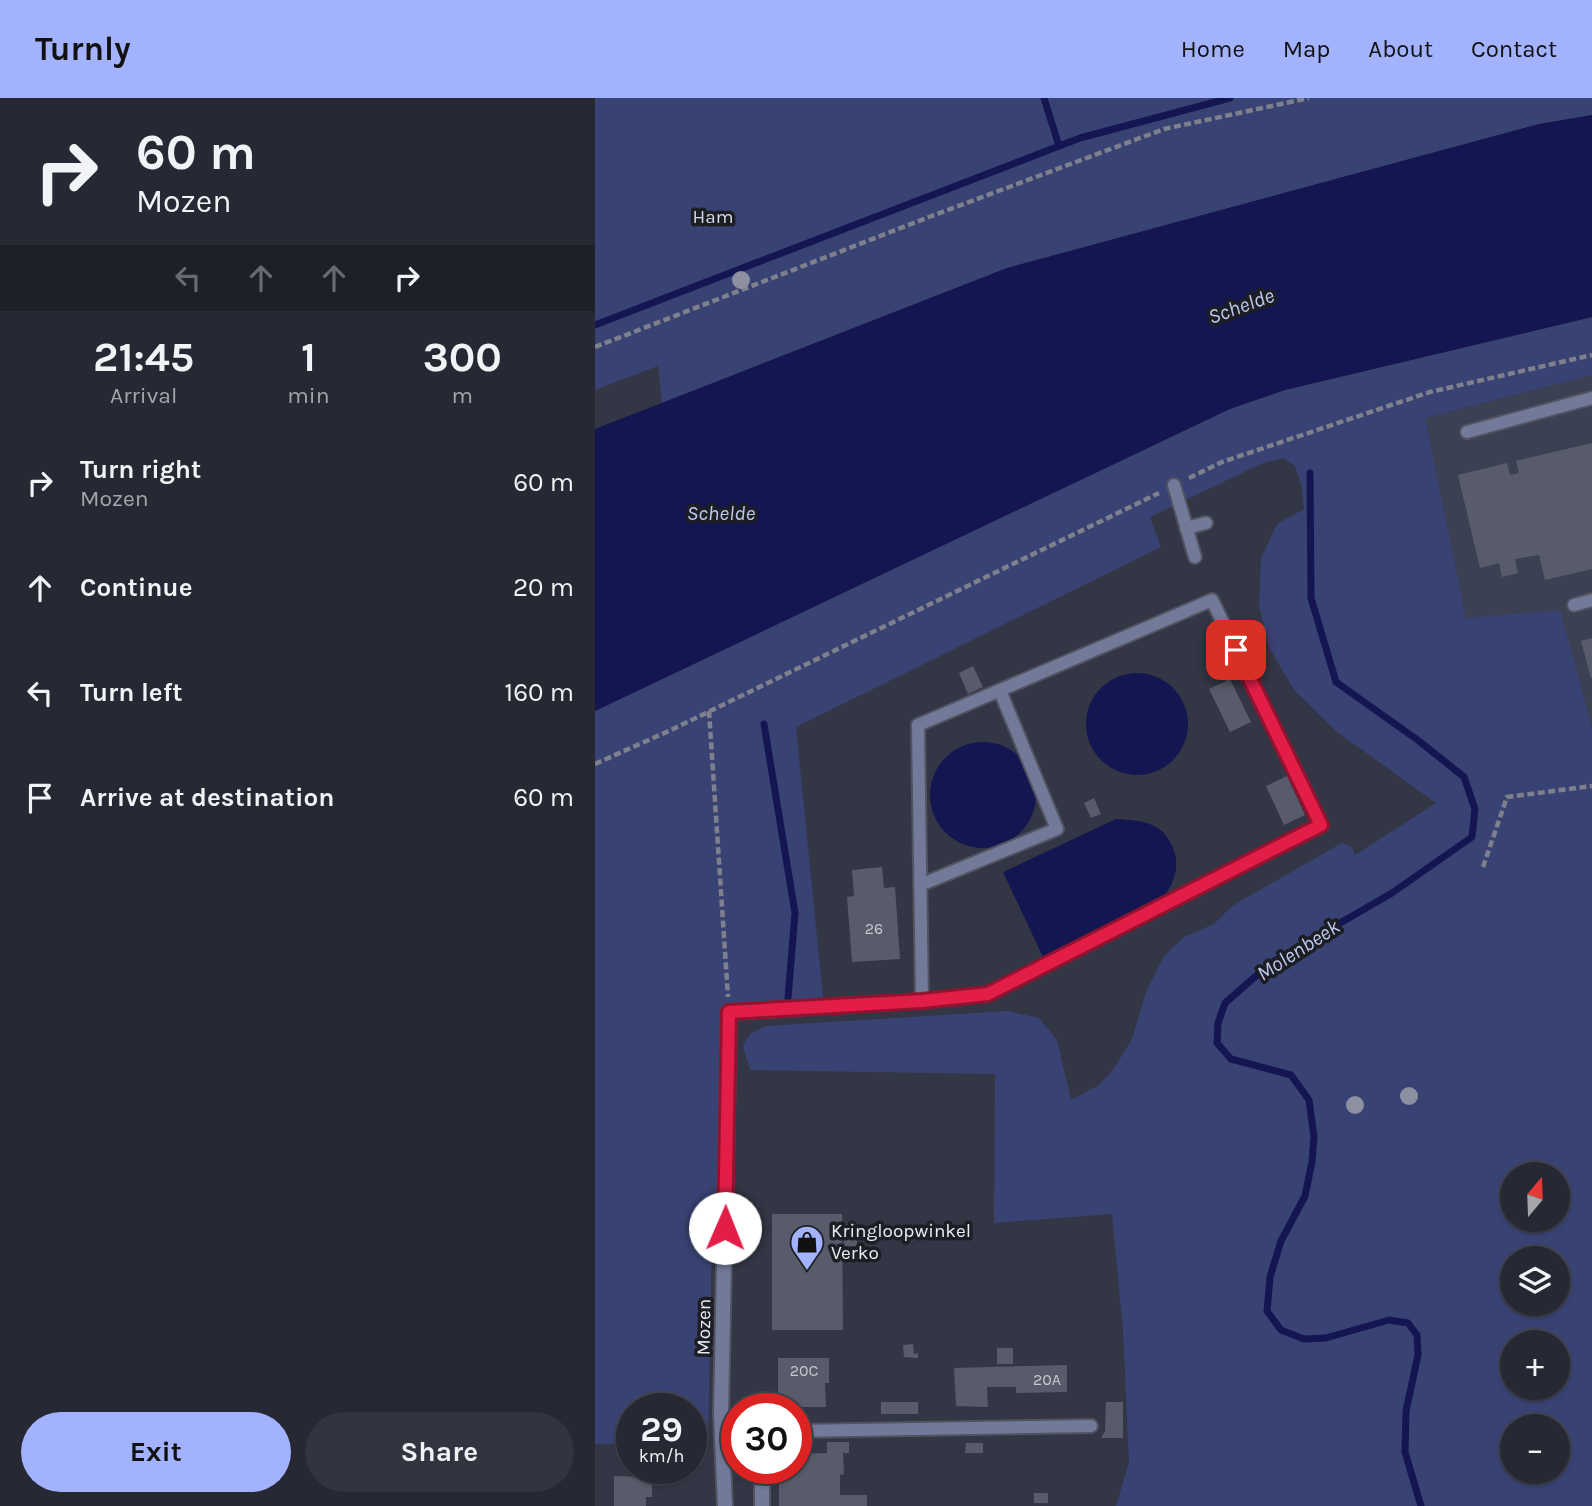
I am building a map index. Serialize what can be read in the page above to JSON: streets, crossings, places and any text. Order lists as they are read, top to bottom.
{
  "streets": {
    "street": ["Mozen"]
  },
  "water": ["Schelde", "Molenbeek"],
  "parks": ["Ham"],
  "places": {
    "shop": ["Kringloopwinkel Verko"]
  },
  "house_numbers": ["26", "20C", "20A"],
  "north": "top",
  "page": {
    "header": "Turnly",
    "nav": [
      "Home",
      "Map",
      "About",
      "Contact"
    ],
    "turn": ["60 m", "Mozen"],
    "eta": [
      "21:45",
      "Arrival",
      "1",
      "min",
      "300",
      "m"
    ],
    "list": [
      {
        "name": "Turn right",
        "note": "Mozen",
        "value": "60 m"
      },
      {
        "name": "Continue",
        "value": "20 m"
      },
      {
        "name": "Turn left",
        "value": "160 m"
      },
      {
        "name": "Arrive at destination",
        "value": "60 m"
      }
    ],
    "map_buttons": ["+", "−"],
    "speed": "29 km/h",
    "limit": "30",
    "buttons": ["Exit", "Share"]
  }
}
